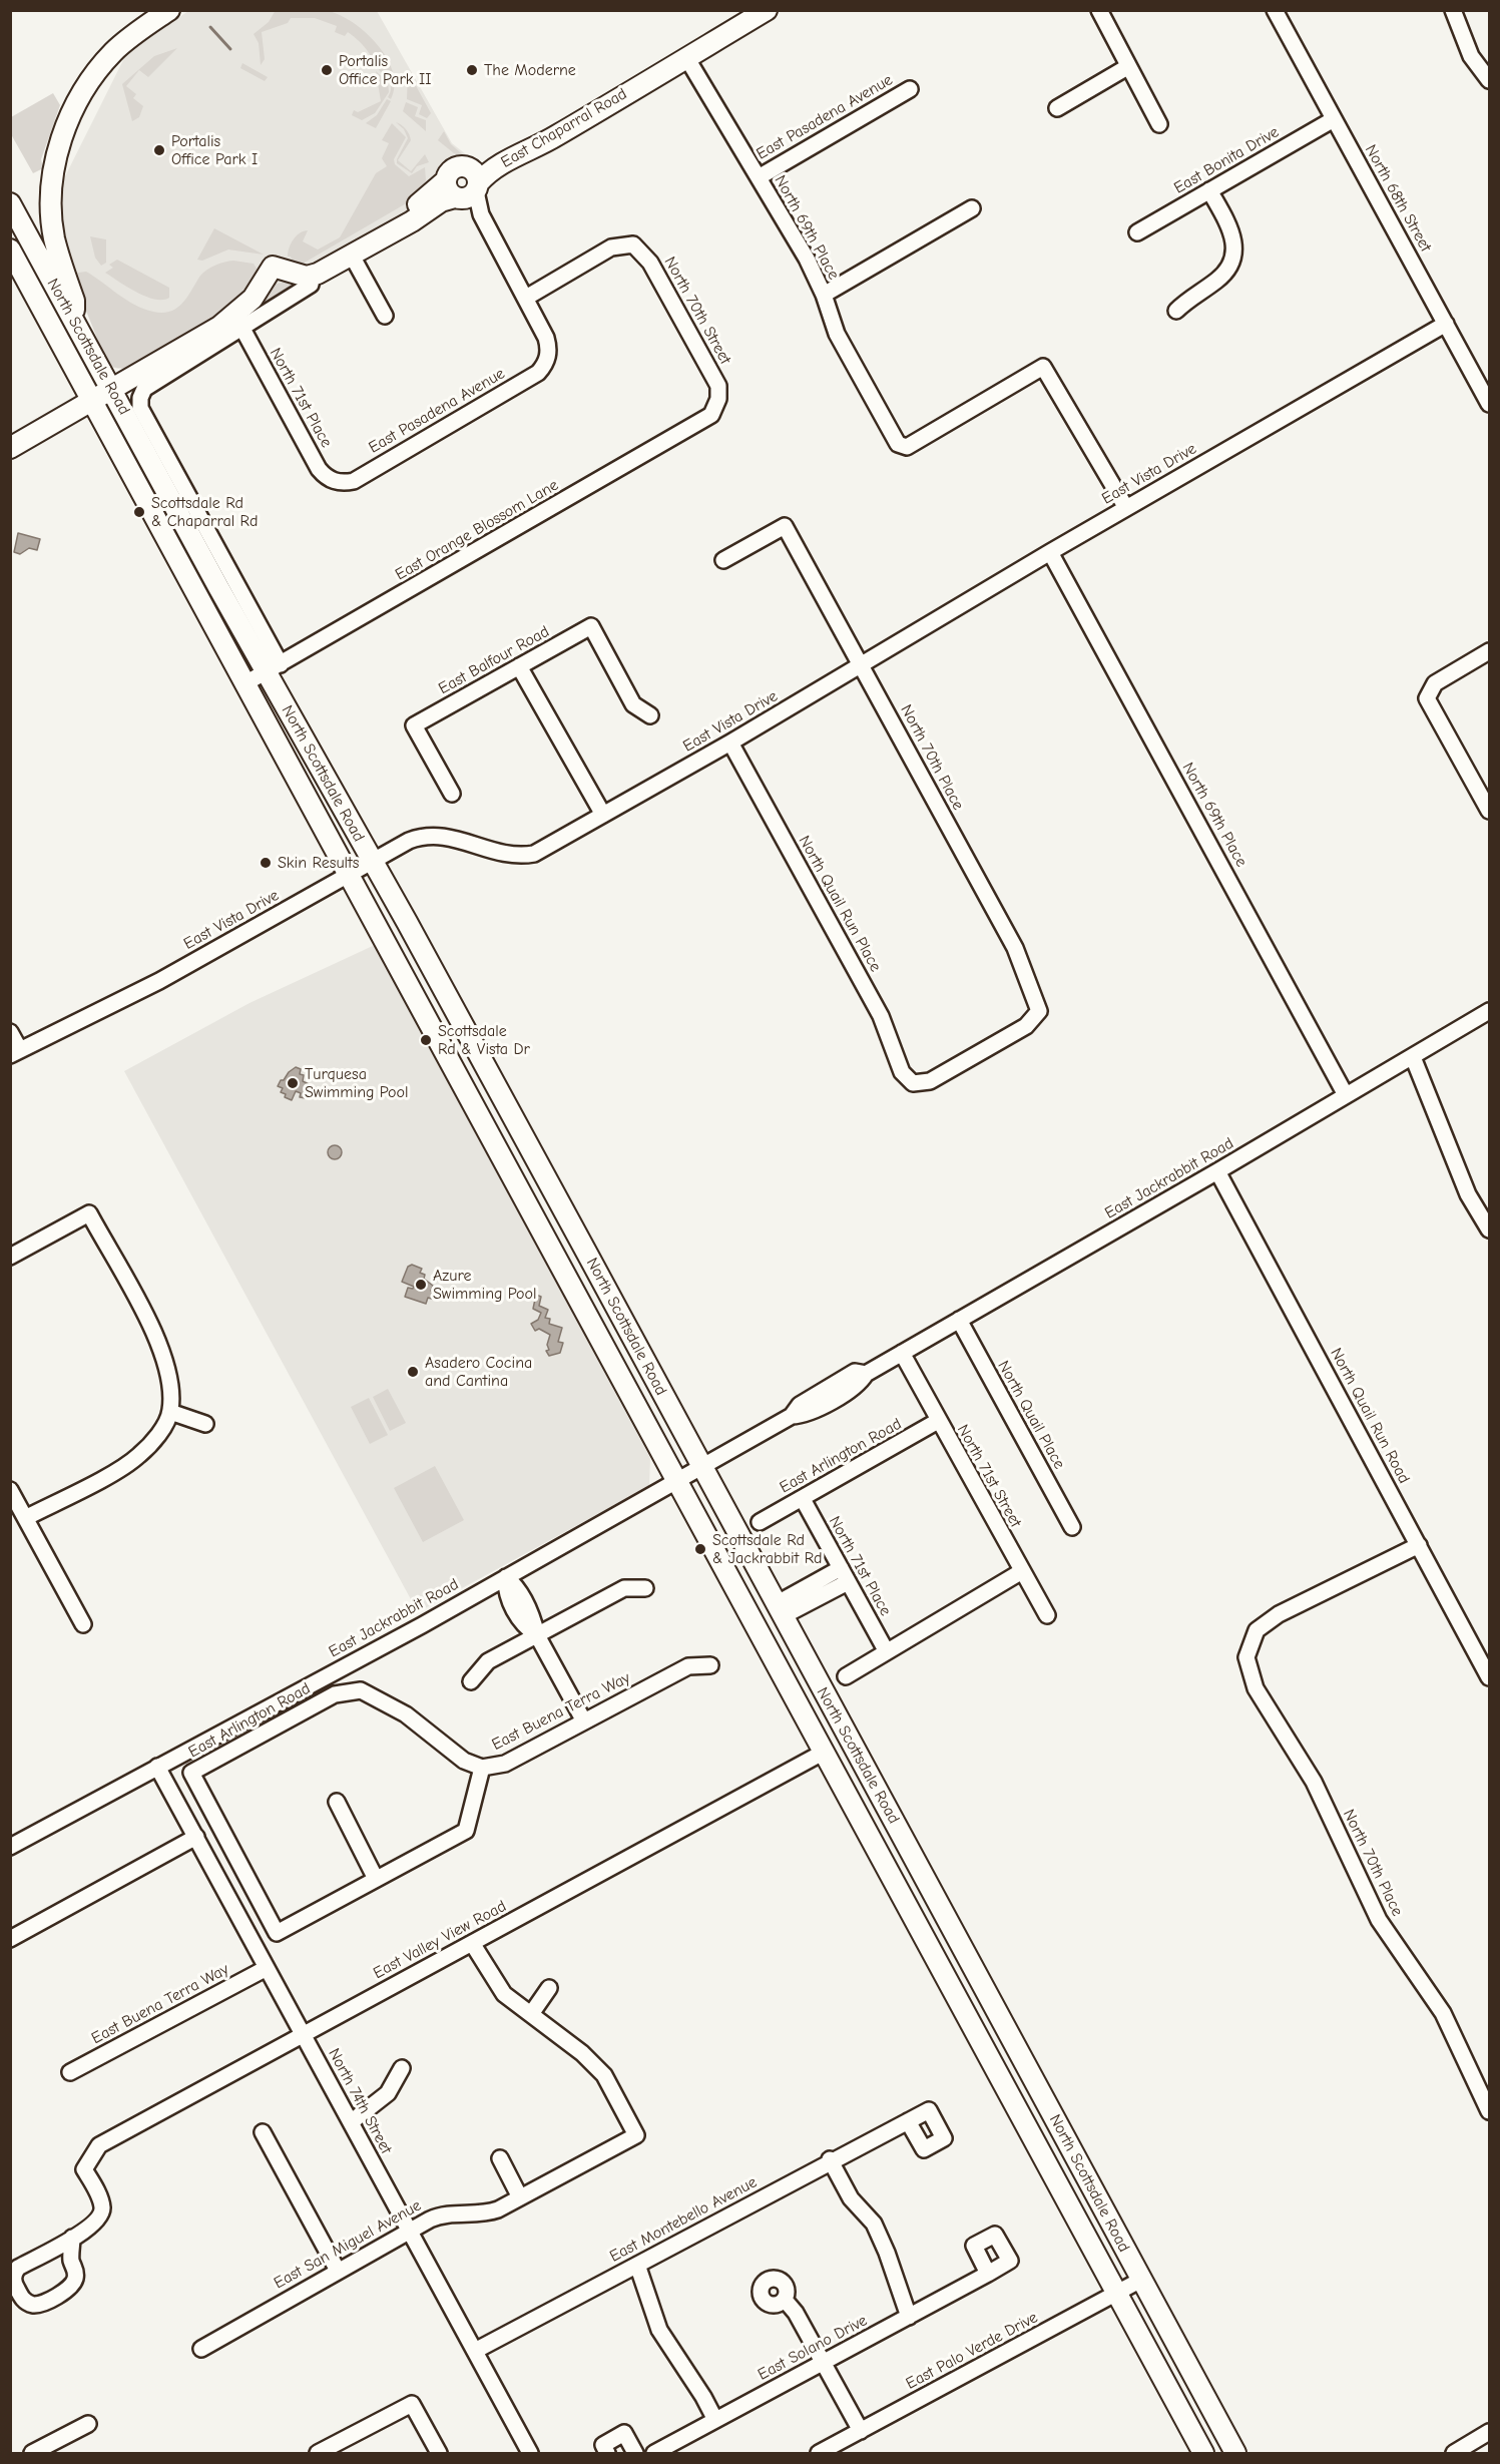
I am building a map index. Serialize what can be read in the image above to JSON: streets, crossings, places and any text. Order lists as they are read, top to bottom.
{
  "streets": {
    "main road": ["East Chaparral Road", "North Scottsdale Road"],
    "street": [
      "East Pasadena Avenue",
      "East Bonita Drive",
      "North 68th Street",
      "North 69th Place",
      "North 70th Street",
      "North 71st Place",
      "East Vista Drive",
      "East Orange Blossom Lane",
      "East Balfour Road",
      "North 70th Place",
      "North Quail Run Place",
      "East Jackrabbit Road",
      "North Quail Place",
      "North Quail Run Road",
      "East Arlington Road",
      "North 71st Street",
      "East Buena Terra Way",
      "East Valley View Road",
      "North 74th Street",
      "East Montebello Avenue",
      "East San Miguel Avenue",
      "East Solano Drive",
      "East Palo Verde Drive"
    ]
  },
  "crossings": [
    ["East Pasadena Avenue", "North 69th Place"],
    ["East Pasadena Avenue", "North 70th Street"],
    ["East Pasadena Avenue", "North 71st Place"],
    ["East Chaparral Road", "North 69th Place"],
    ["East Bonita Drive", "North 68th Street"],
    ["North 68th Street", "East Vista Drive"],
    ["North 69th Place", "East Vista Drive"],
    ["North 69th Place", "East Jackrabbit Road"],
    ["North 70th Street", "East Orange Blossom Lane"],
    ["North Scottsdale Road", "East Vista Drive"],
    ["North Scottsdale Road", "East Orange Blossom Lane"],
    ["North Scottsdale Road", "East Jackrabbit Road"],
    ["North Scottsdale Road", "East Valley View Road"],
    ["North Scottsdale Road", "East Palo Verde Drive"],
    ["North 71st Place", "East Arlington Road"],
    ["East Vista Drive", "North 70th Place"],
    ["East Vista Drive", "North Quail Run Place"],
    ["North 70th Place", "North Quail Run Place"],
    ["North 70th Place", "North Quail Run Road"],
    ["East Jackrabbit Road", "North Quail Place"],
    ["East Jackrabbit Road", "North Quail Run Road"],
    ["East Jackrabbit Road", "North 71st Street"],
    ["East Jackrabbit Road", "North 74th Street"],
    ["East Arlington Road", "North 71st Street"],
    ["East Arlington Road", "East Buena Terra Way"],
    ["East Buena Terra Way", "North 74th Street"],
    ["East Valley View Road", "North 74th Street"],
    ["North 74th Street", "East Montebello Avenue"],
    ["North 74th Street", "East San Miguel Avenue"]
  ],
  "places": [
    "Portalis Office Park II",
    "The Moderne",
    "Portalis Office Park I",
    "Scottsdale Rd & Chaparral Rd",
    "Skin Results",
    "Scottsdale Rd & Vista Dr",
    "Turquesa Swimming Pool",
    "Azure Swimming Pool",
    "Asadero Cocina and Cantina",
    "Scottsdale Rd & Jackrabbit Rd"
  ]
}
